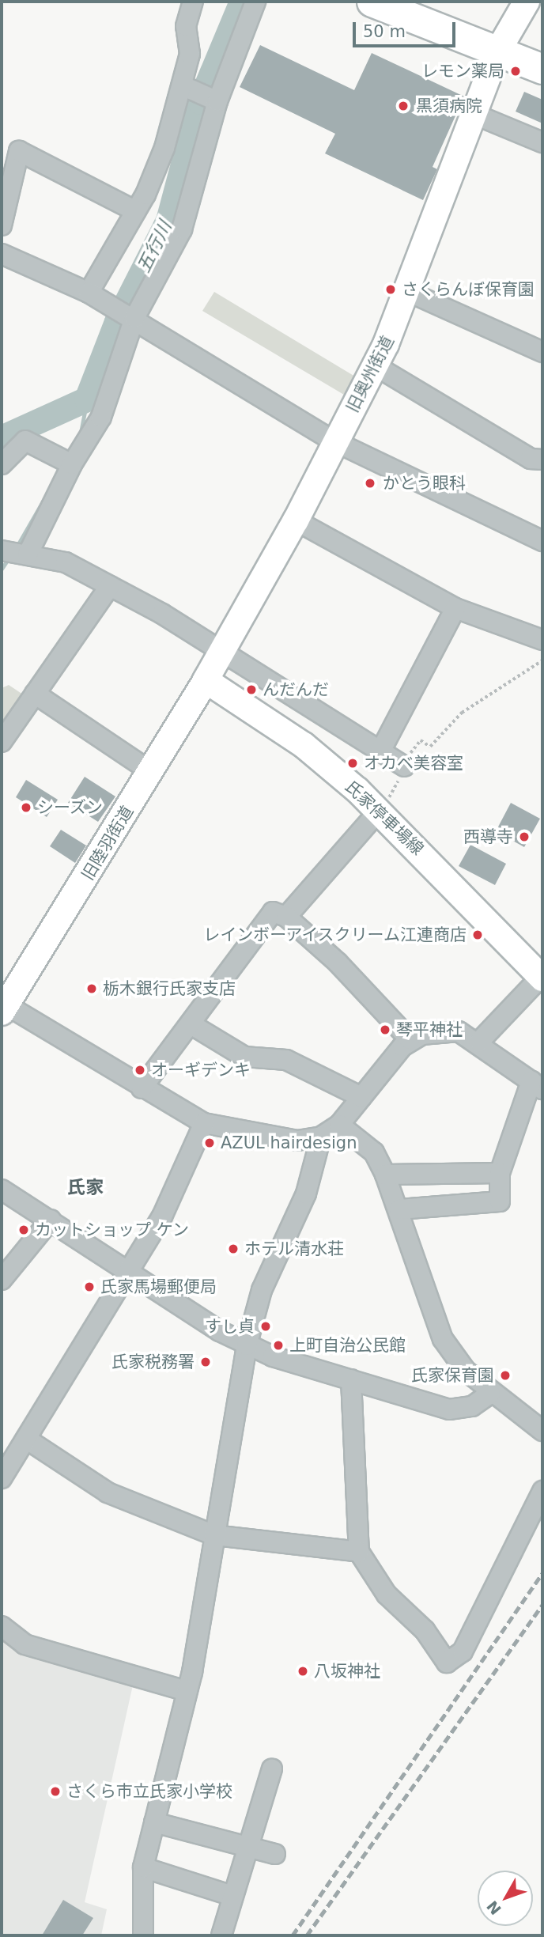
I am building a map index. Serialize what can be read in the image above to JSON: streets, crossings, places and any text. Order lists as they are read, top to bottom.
{
  "streets": {
    "main road": ["旧奥州街道", "氏家停車場線", "旧陸羽街道"]
  },
  "crossings": [
    ["旧奥州街道", "氏家停車場線"],
    ["旧奥州街道", "旧陸羽街道"],
    ["氏家停車場線", "旧陸羽街道"]
  ],
  "districts": ["氏家"],
  "water": ["五行川"],
  "places": [
    "レモン薬局",
    "黒須病院",
    "さくらんぼ保育園",
    "かとう眼科",
    "んだんだ",
    "オカベ美容室",
    "シーズン",
    "西導寺",
    "レインボーアイスクリーム江連商店",
    "栃木銀行氏家支店",
    "琴平神社",
    "オーギデンキ",
    "AZUL hairdesign",
    "カットショップ ケン",
    "ホテル清水荘",
    "氏家馬場郵便局",
    "すし貞",
    "上町自治公民館",
    "氏家税務署",
    "氏家保育園",
    "八坂神社",
    "さくら市立氏家小学校"
  ],
  "scale_bar": "50 m",
  "north": "bottom left"
}
